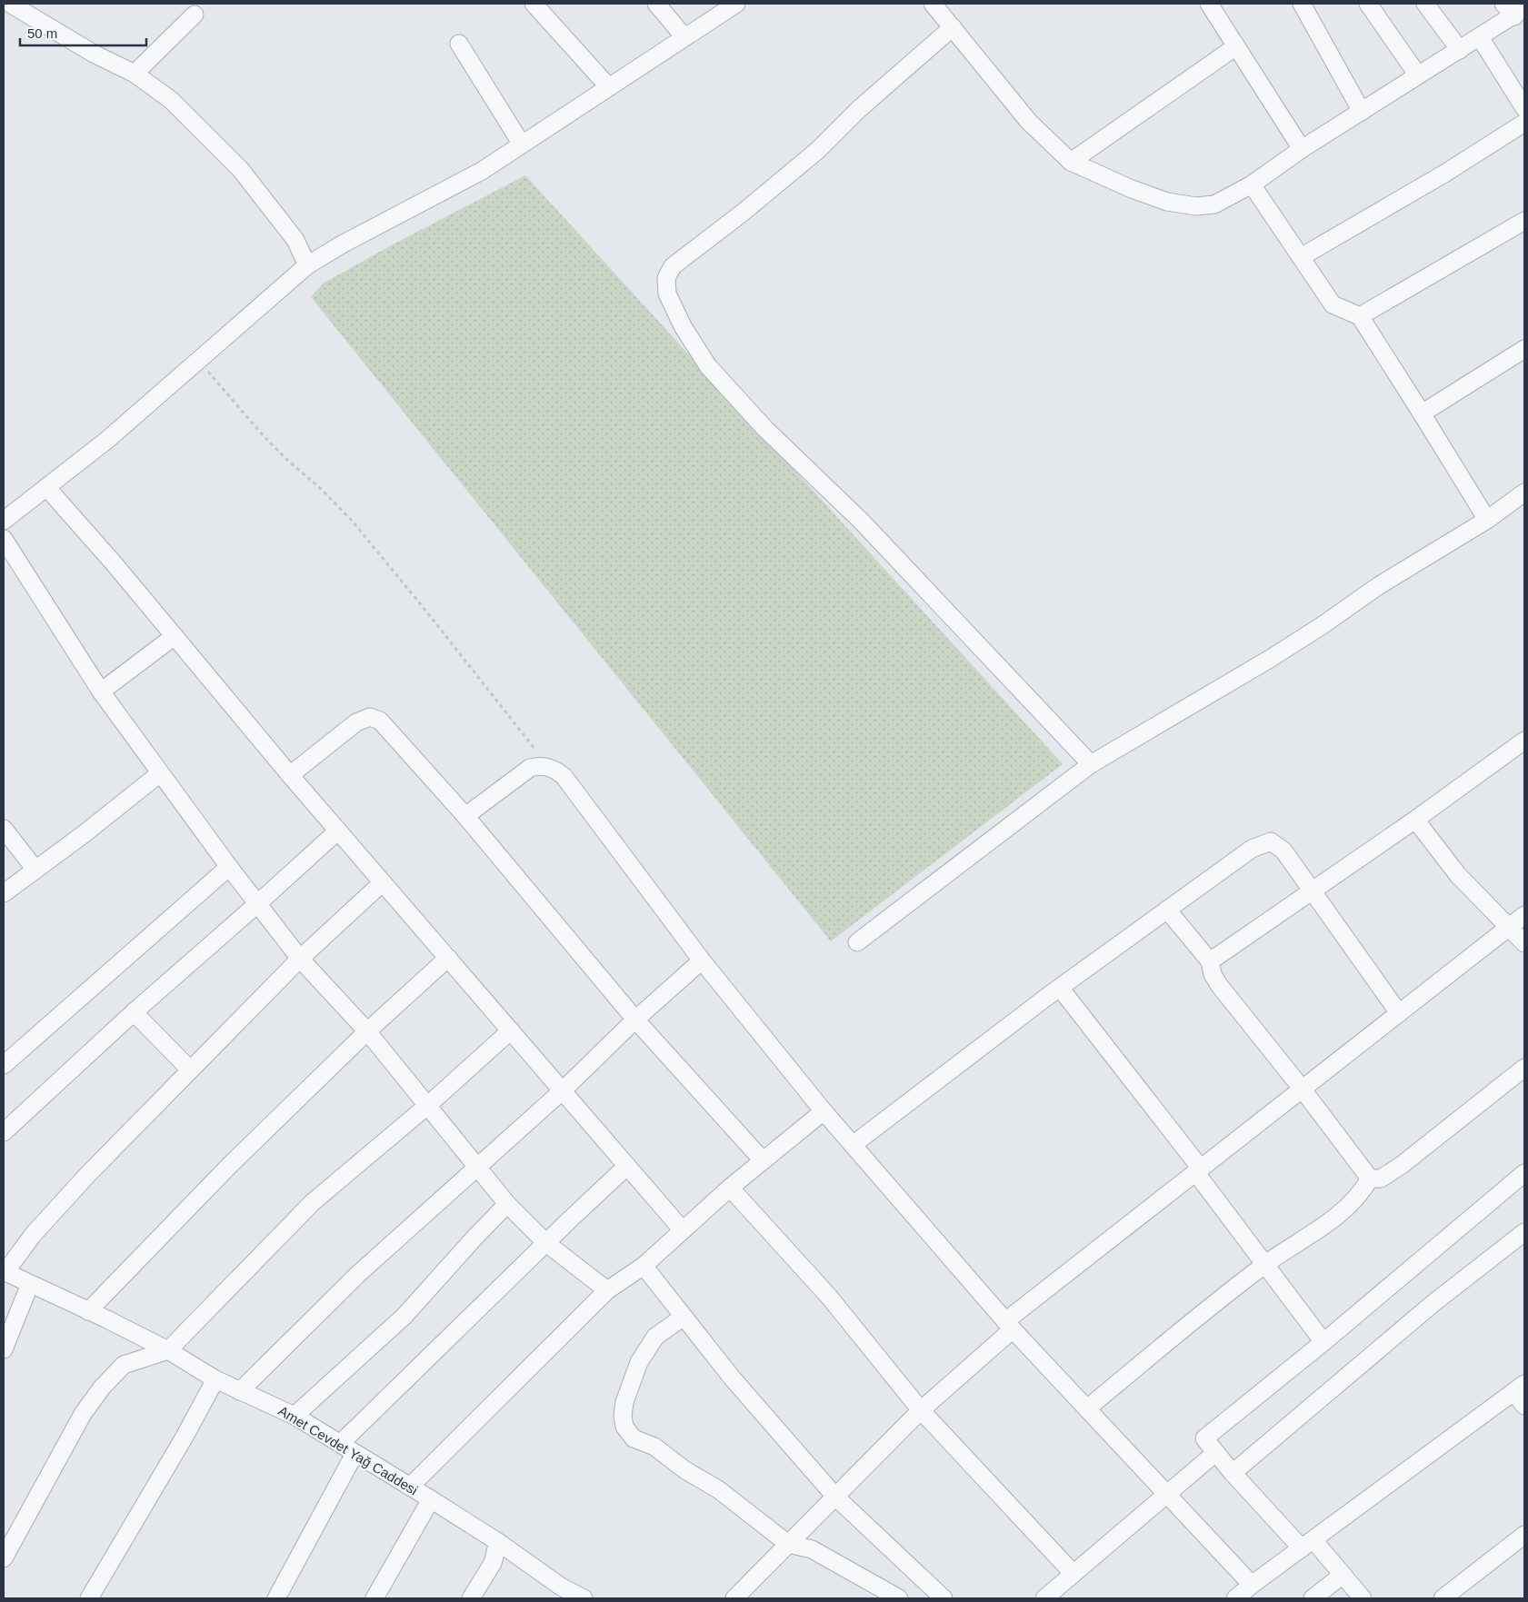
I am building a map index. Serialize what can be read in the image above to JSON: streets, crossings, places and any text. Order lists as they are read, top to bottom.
{
  "streets": {
    "street": ["Amet Cevdet Yağ Caddesi"]
  },
  "scale_bar": "50 m"
}
